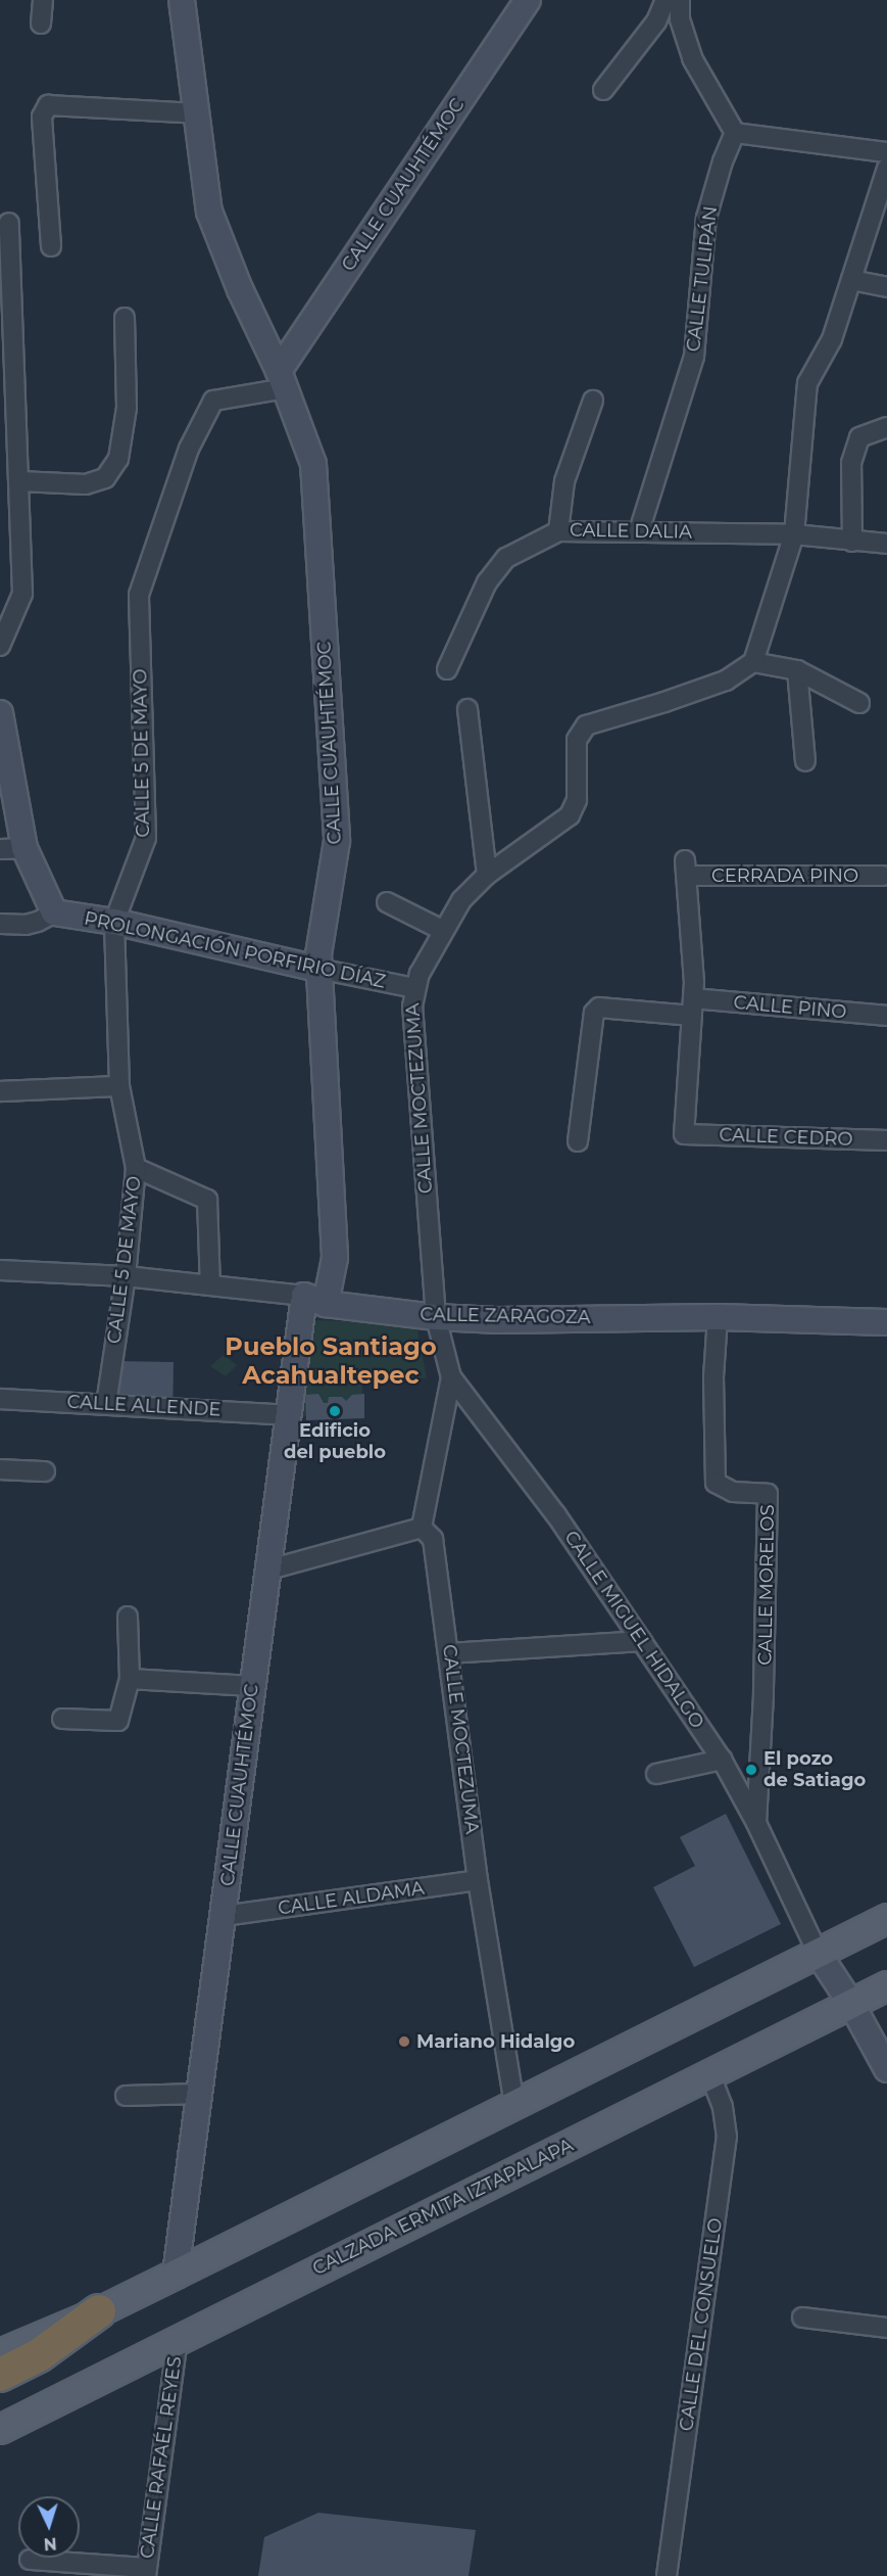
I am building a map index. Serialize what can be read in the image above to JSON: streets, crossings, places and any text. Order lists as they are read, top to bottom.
{
  "streets": {
    "main road": ["CALZADA ERMITA IZTAPALAPA"],
    "street": [
      "CALLE CUAUHTÉMOC",
      "CALLE TULIPÁN",
      "CALLE DALIA",
      "CALLE 5 DE MAYO",
      "CERRADA PINO",
      "PROLONGACIÓN PORFIRIO DÍAZ",
      "CALLE PINO",
      "CALLE MOCTEZUMA",
      "CALLE CEDRO",
      "CALLE ZARAGOZA",
      "CALLE ALLENDE",
      "CALLE MORELOS",
      "CALLE MIGUEL HIDALGO",
      "CALLE ALDAMA",
      "CALLE DEL CONSUELO",
      "CALLE RAFAÉL REYES"
    ]
  },
  "crossings": [
    ["CALLE CUAUHTÉMOC", "CALLE 5 DE MAYO"],
    ["CALLE CUAUHTÉMOC", "PROLONGACIÓN PORFIRIO DÍAZ"],
    ["CALLE CUAUHTÉMOC", "CALLE ZARAGOZA"],
    ["CALLE CUAUHTÉMOC", "CALLE ALLENDE"],
    ["CALLE CUAUHTÉMOC", "CALLE ALDAMA"],
    ["CALLE TULIPÁN", "CALLE DALIA"],
    ["CALLE 5 DE MAYO", "PROLONGACIÓN PORFIRIO DÍAZ"],
    ["CALLE 5 DE MAYO", "CALLE ZARAGOZA"],
    ["CALLE 5 DE MAYO", "CALLE ALLENDE"],
    ["CERRADA PINO", "CALLE PINO"],
    ["CERRADA PINO", "CALLE CEDRO"],
    ["PROLONGACIÓN PORFIRIO DÍAZ", "CALLE MOCTEZUMA"],
    ["CALLE PINO", "CALLE CEDRO"],
    ["CALLE MOCTEZUMA", "CALLE ZARAGOZA"],
    ["CALLE MOCTEZUMA", "CALLE MIGUEL HIDALGO"],
    ["CALLE MOCTEZUMA", "CALLE ALDAMA"],
    ["CALLE ZARAGOZA", "CALLE MORELOS"],
    ["CALLE ZARAGOZA", "CALLE MIGUEL HIDALGO"],
    ["CALLE MORELOS", "CALLE MIGUEL HIDALGO"],
    ["CALZADA ERMITA IZTAPALAPA", "CALLE DEL CONSUELO"],
    ["CALZADA ERMITA IZTAPALAPA", "CALLE RAFAÉL REYES"]
  ],
  "districts": ["Pueblo Santiago Acahualtepec"],
  "places": ["Edificio del pueblo", "El pozo de Satiago", "Mariano Hidalgo"],
  "north": "bottom"
}
